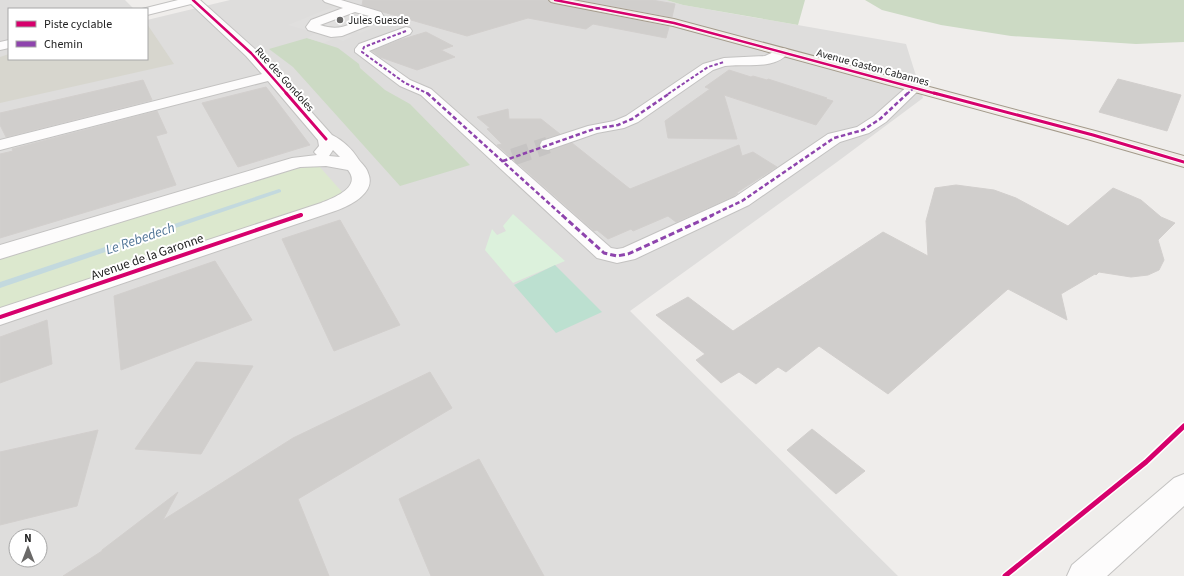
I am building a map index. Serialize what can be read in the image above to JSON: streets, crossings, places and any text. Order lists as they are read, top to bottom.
{
  "streets": {
    "main road": ["Avenue Gaston Cabannes"],
    "street": ["Rue des Gondoles", "Avenue de la Garonne"]
  },
  "crossings": [
    ["Rue des Gondoles", "Avenue de la Garonne"]
  ],
  "water": ["Le Rebedech"],
  "places": ["Jules Guesde"],
  "legend": ["Piste cyclable", "Chemin"],
  "north": "top"
}
